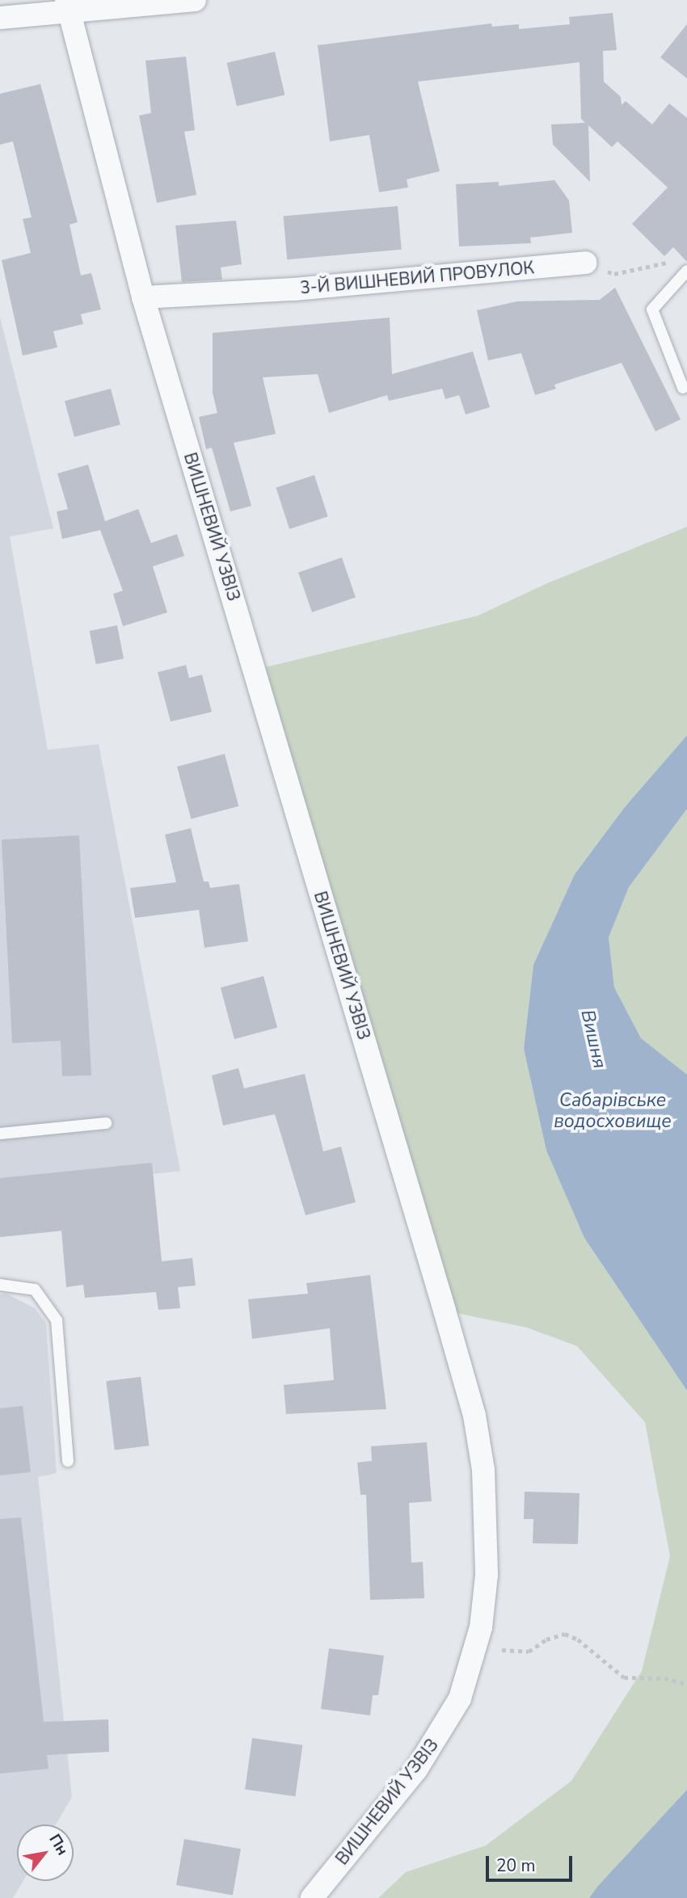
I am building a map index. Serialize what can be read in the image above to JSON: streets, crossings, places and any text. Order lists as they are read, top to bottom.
{
  "streets": {
    "street": ["3-Й ВИШНЕВИЙ ПРОВУЛОК", "ВИШНЕВИЙ УЗВІЗ"]
  },
  "crossings": [
    ["3-Й ВИШНЕВИЙ ПРОВУЛОК", "ВИШНЕВИЙ УЗВІЗ"]
  ],
  "water": ["Вишня", "Сабарівське водосховище"],
  "scale_bar": "20 m",
  "north": "top right"
}
